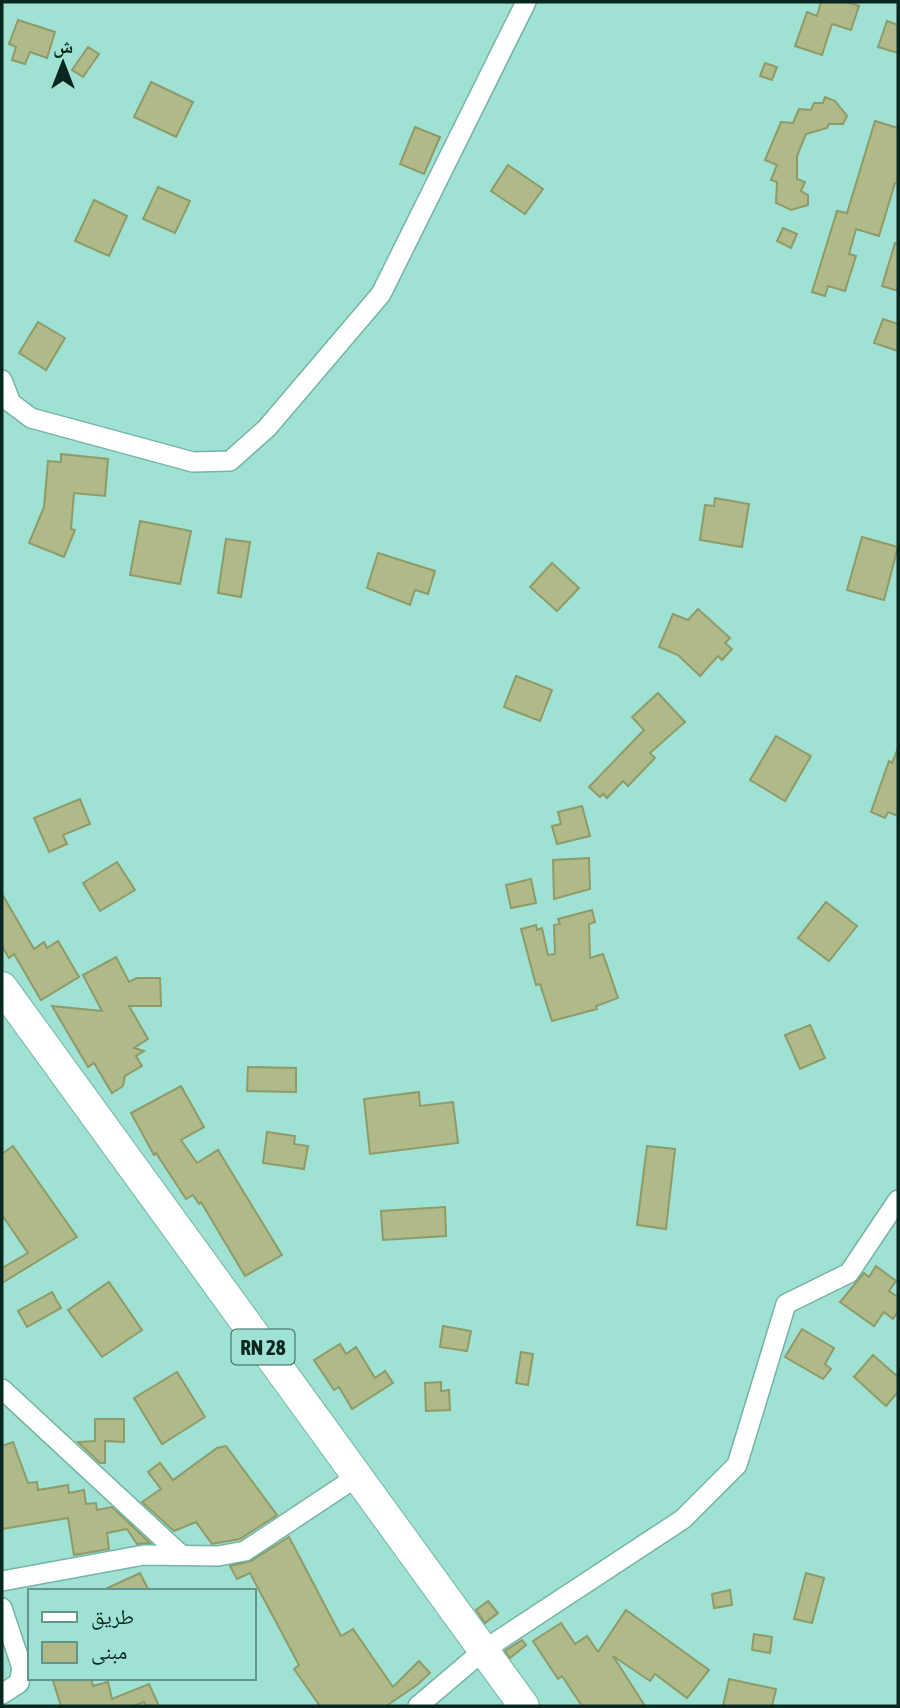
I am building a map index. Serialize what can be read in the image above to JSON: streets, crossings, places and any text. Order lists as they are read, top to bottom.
{
  "streets": {
    "main road": ["RN 28"]
  },
  "legend": ["طريق", "مبنى"],
  "north": "top"
}
